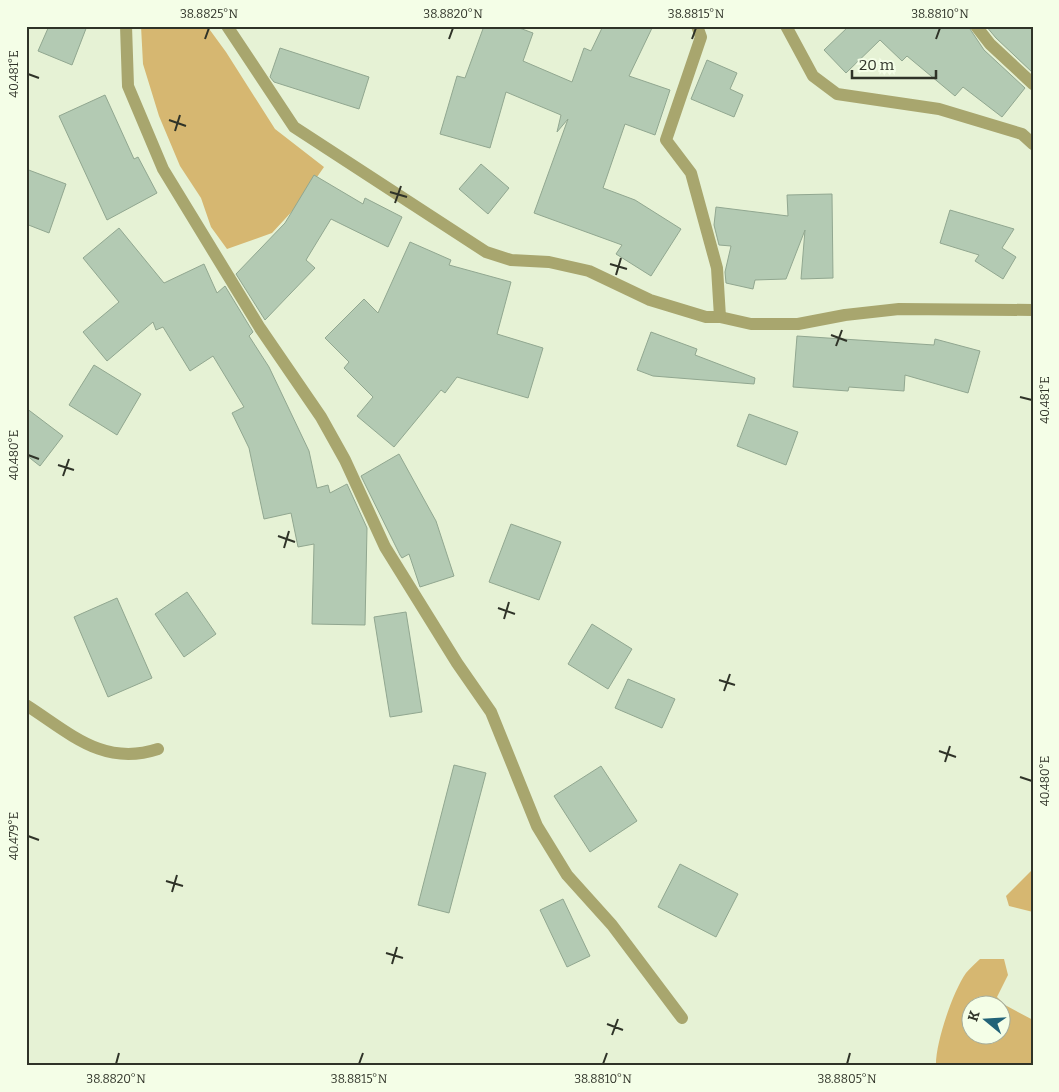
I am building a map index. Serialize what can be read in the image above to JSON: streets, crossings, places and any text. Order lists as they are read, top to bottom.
{
  "scale_bar": "20 m",
  "north": "left",
  "coordinates": [
    "38.8825°N",
    "38.8820°N",
    "38.8815°N",
    "38.8810°N",
    "40.481°E",
    "40.480°E",
    "40.479°E",
    "38.8805°N"
  ]
}
